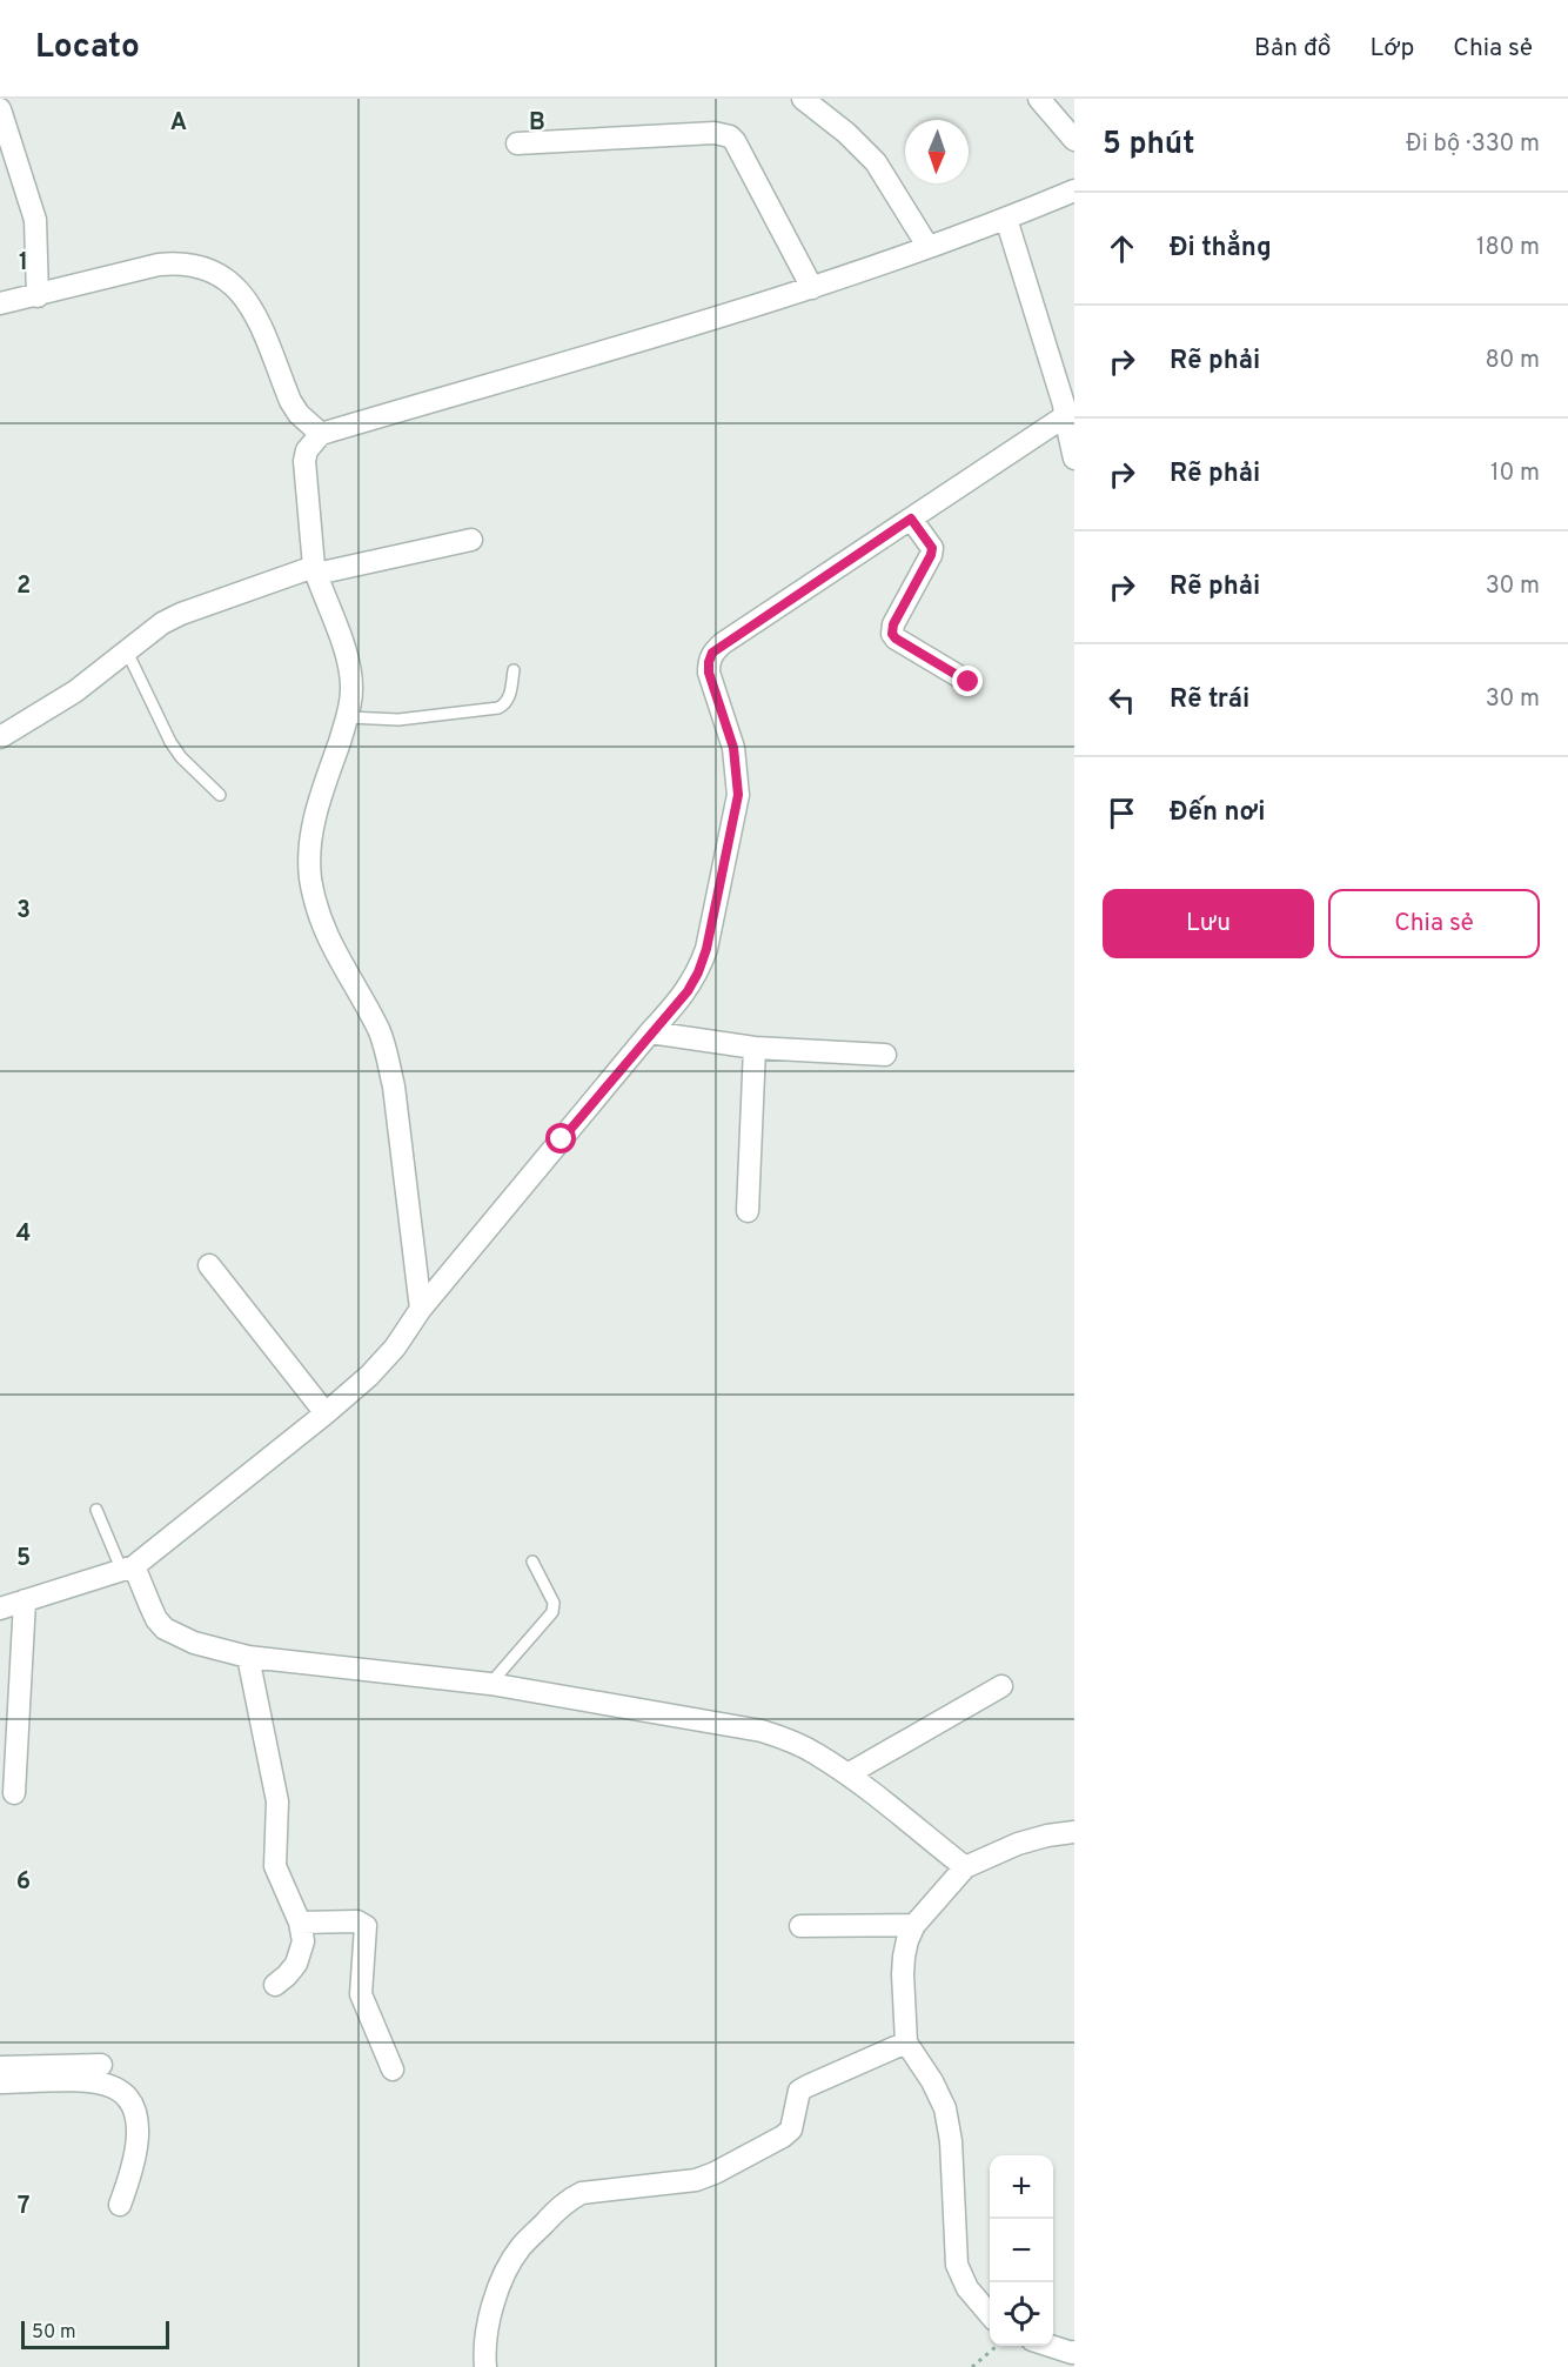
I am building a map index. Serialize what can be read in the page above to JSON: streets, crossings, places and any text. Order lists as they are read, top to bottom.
{
  "scale_bar": "50 m",
  "north": "bottom",
  "page": {
    "header": "Locato",
    "nav": ["Bản đồ", "Lớp", "Chia sẻ"],
    "heading": ["5 phút", "Đi bộ · 330 m"],
    "list": [
      ["Đi thẳng", "180 m"],
      ["Rẽ phải", "80 m"],
      ["Rẽ phải", "10 m"],
      ["Rẽ phải", "30 m"],
      ["Rẽ trái", "30 m"],
      "Đến nơi"
    ],
    "buttons": ["Lưu", "Chia sẻ"],
    "map_buttons": ["+", "−"],
    "scale": "50 m"
  },
  "grid": {
    "columns": ["A", "B"],
    "rows": [
      "1",
      "2",
      "3",
      "4",
      "5",
      "6",
      "7"
    ]
  }
}
